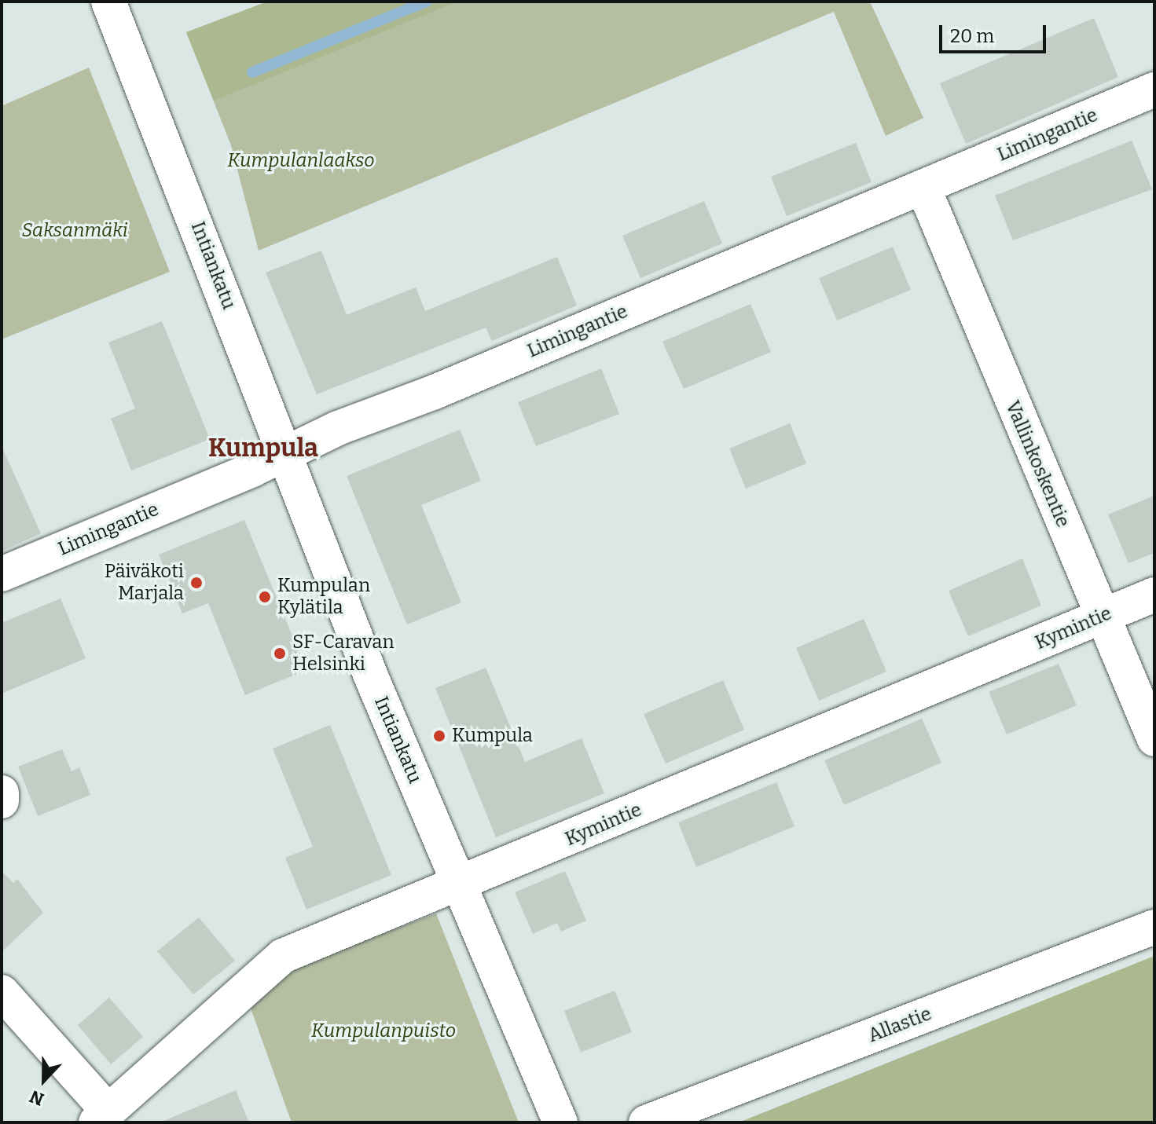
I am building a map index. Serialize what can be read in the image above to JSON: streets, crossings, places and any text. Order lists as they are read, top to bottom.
{
  "streets": {
    "street": [
      "Limingantie",
      "Intiankatu",
      "Vallinkoskentie",
      "Kymintie",
      "Allastie"
    ]
  },
  "crossings": [
    ["Limingantie", "Intiankatu"],
    ["Limingantie", "Vallinkoskentie"],
    ["Intiankatu", "Kymintie"],
    ["Vallinkoskentie", "Kymintie"]
  ],
  "districts": ["Kumpula"],
  "parks": ["Kumpulanlaakso", "Saksanmäki", "Kumpulanpuisto"],
  "places": [
    "Päiväkoti Marjala",
    "Kumpulan Kylätila",
    "SF-Caravan Helsinki",
    "Kumpula"
  ],
  "scale_bar": "20 m",
  "north": "bottom"
}
